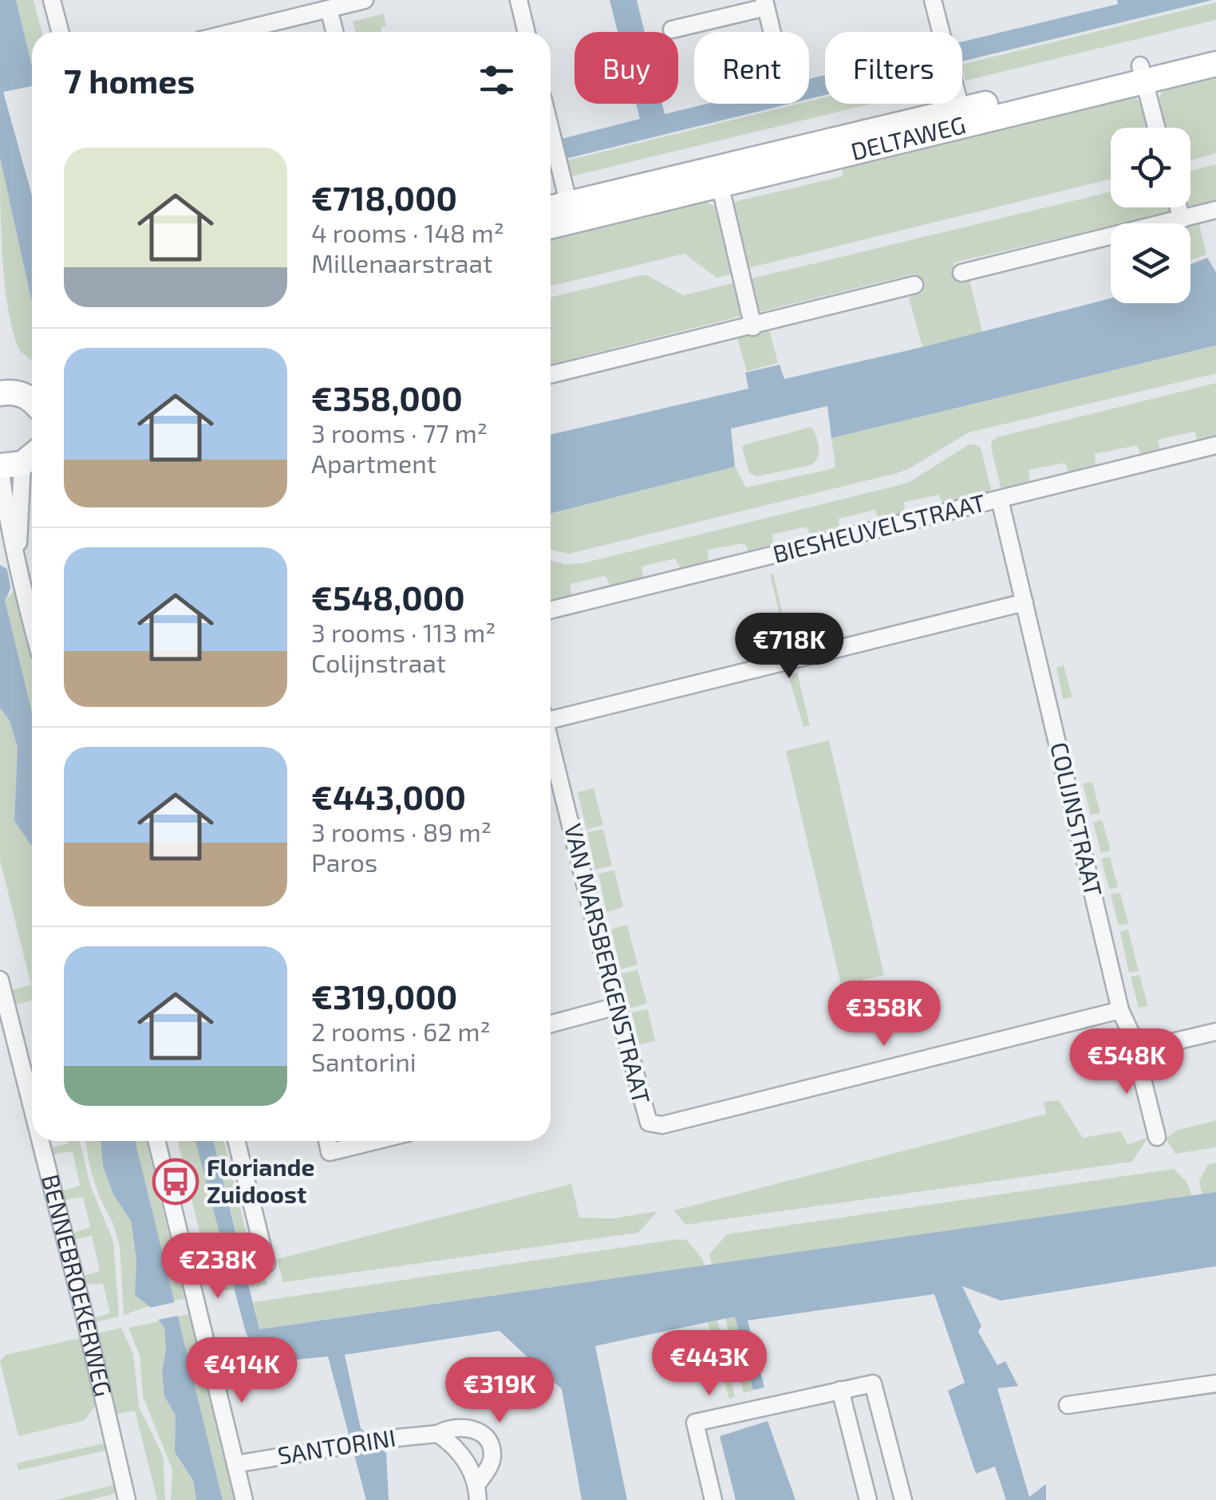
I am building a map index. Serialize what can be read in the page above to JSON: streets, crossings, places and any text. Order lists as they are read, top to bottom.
{
  "streets": {
    "street": [
      "DELTAWEG",
      "BIESHEUVELSTRAAT",
      "COLIJNSTRAAT",
      "VAN MARSBERGENSTRAAT",
      "BENNEBROEKERWEG",
      "SANTORINI"
    ]
  },
  "crossings": [
    ["BIESHEUVELSTRAAT", "COLIJNSTRAAT"],
    ["COLIJNSTRAAT", "VAN MARSBERGENSTRAAT"]
  ],
  "places": {
    "bus stop": ["Floriande Zuidoost"]
  },
  "page": {
    "chip": ["Buy", "Rent", "Filters"],
    "heading": "7 homes",
    "list": [
      {
        "name": "€718,000",
        "note": "4 rooms · 148 m² · Millenaarstraat"
      },
      {
        "name": "€358,000",
        "note": "3 rooms · 77 m² · Apartment"
      },
      {
        "name": "€548,000",
        "note": "3 rooms · 113 m² · Colijnstraat"
      },
      {
        "name": "€443,000",
        "note": "3 rooms · 89 m² · Paros"
      },
      {
        "name": "€319,000",
        "note": "2 rooms · 62 m² · Santorini"
      }
    ],
    "price": [
      "€718K",
      "€358K",
      "€548K",
      "€238K",
      "€443K",
      "€414K",
      "€319K"
    ]
  }
}
